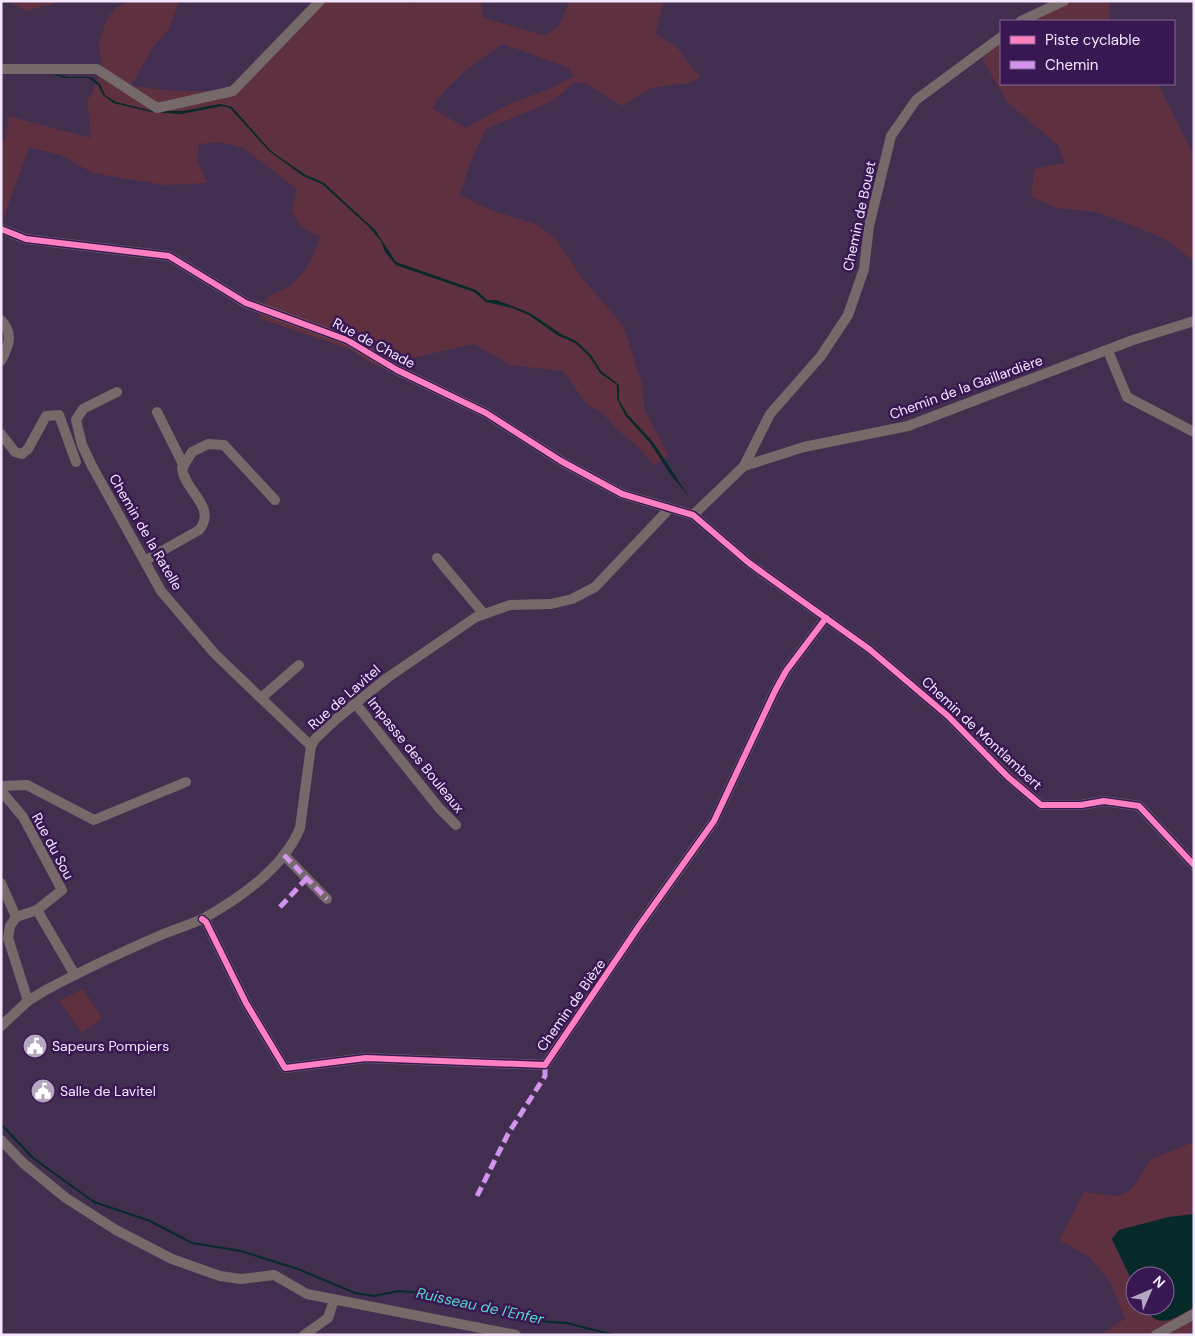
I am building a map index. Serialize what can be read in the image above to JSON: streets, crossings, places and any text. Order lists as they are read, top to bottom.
{
  "streets": {
    "street": [
      "Chemin de Bouet",
      "Rue de Chade",
      "Chemin de la Gaillardière",
      "Chemin de la Ratelle",
      "Rue de Lavitel",
      "Chemin de Montlambert",
      "Impasse des Bouleaux",
      "Rue du Sou",
      "Chemin de Bièze"
    ]
  },
  "crossings": [
    ["Chemin de Bouet", "Rue de Chade"],
    ["Chemin de Bouet", "Chemin de la Gaillardière"],
    ["Chemin de Bouet", "Chemin de Montlambert"],
    ["Rue de Chade", "Rue de Lavitel"],
    ["Rue de Chade", "Chemin de Montlambert"],
    ["Chemin de la Ratelle", "Rue de Lavitel"],
    ["Rue de Lavitel", "Impasse des Bouleaux"],
    ["Rue de Lavitel", "Chemin de Bièze"],
    ["Chemin de Montlambert", "Chemin de Bièze"]
  ],
  "water": ["Ruisseau de l'Enfer"],
  "places": {
    "public building": ["Sapeurs Pompiers", "Salle de Lavitel"]
  },
  "legend": ["Piste cyclable", "Chemin"],
  "north": "top right"
}
